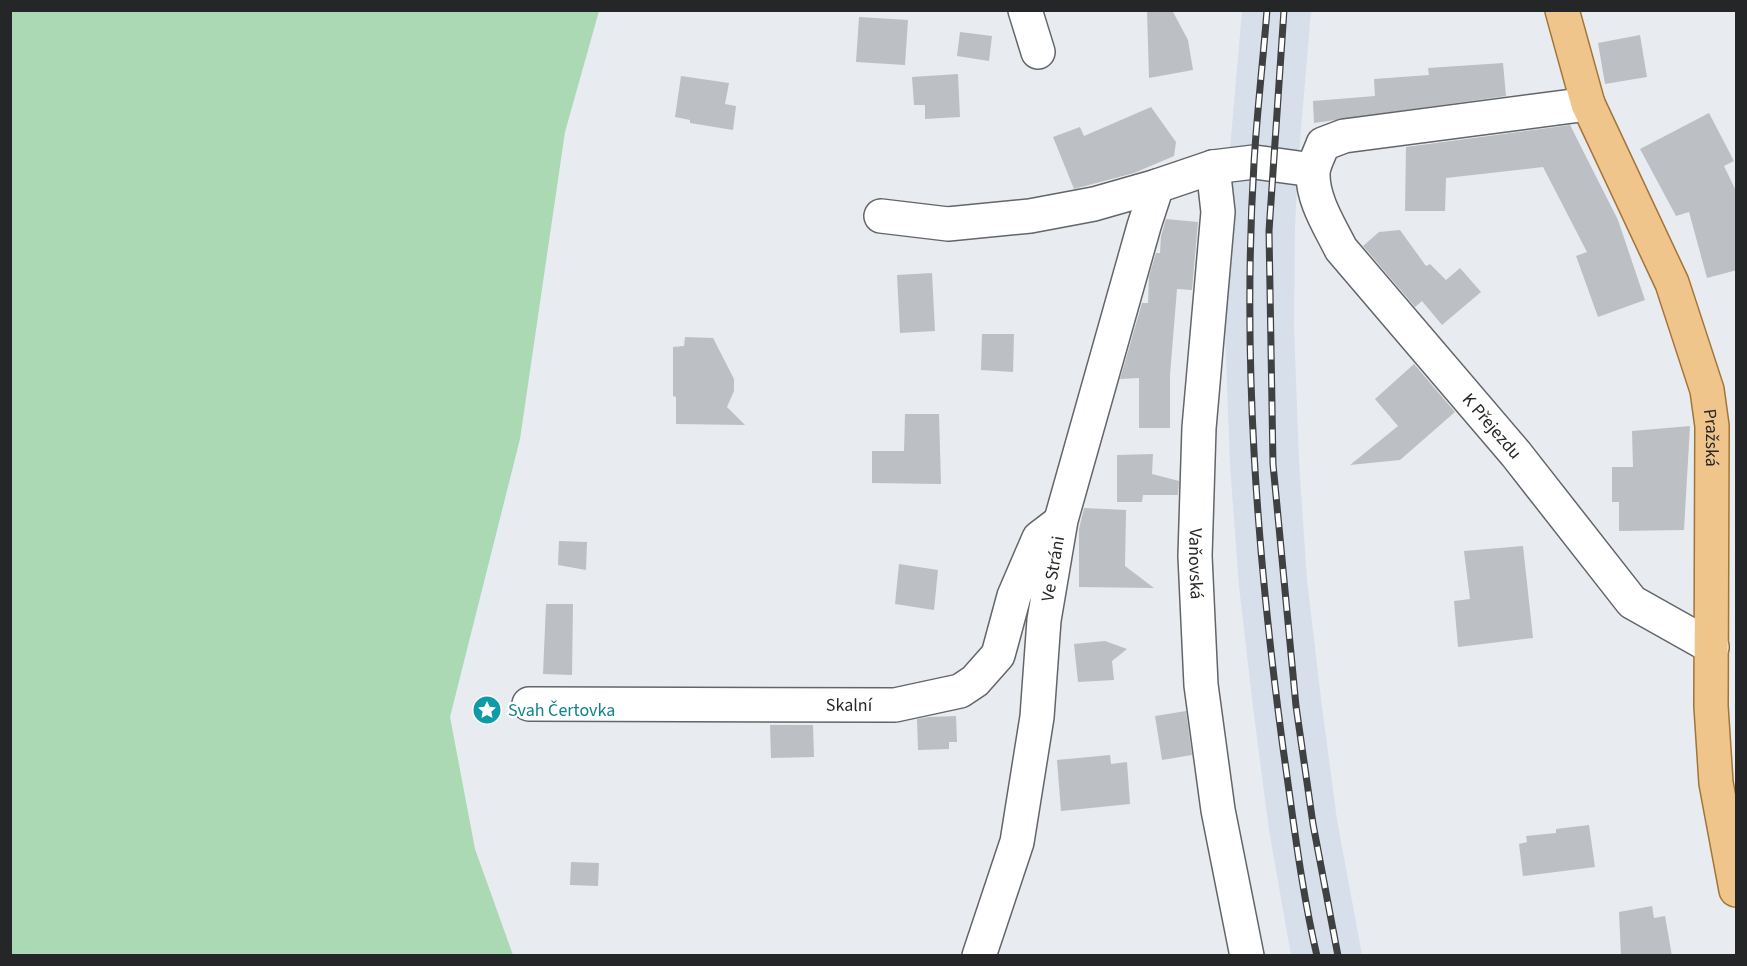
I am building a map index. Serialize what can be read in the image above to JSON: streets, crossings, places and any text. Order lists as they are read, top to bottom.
{
  "streets": {
    "main road": ["Pražská"],
    "street": [
      "K Přejezdu",
      "Vaňovská",
      "Ve Stráni",
      "Skalní"
    ]
  },
  "crossings": [
    ["K Přejezdu", "Pražská"],
    ["Ve Stráni", "Skalní"]
  ],
  "places": {
    "place": ["Svah Čertovka"]
  }
}
